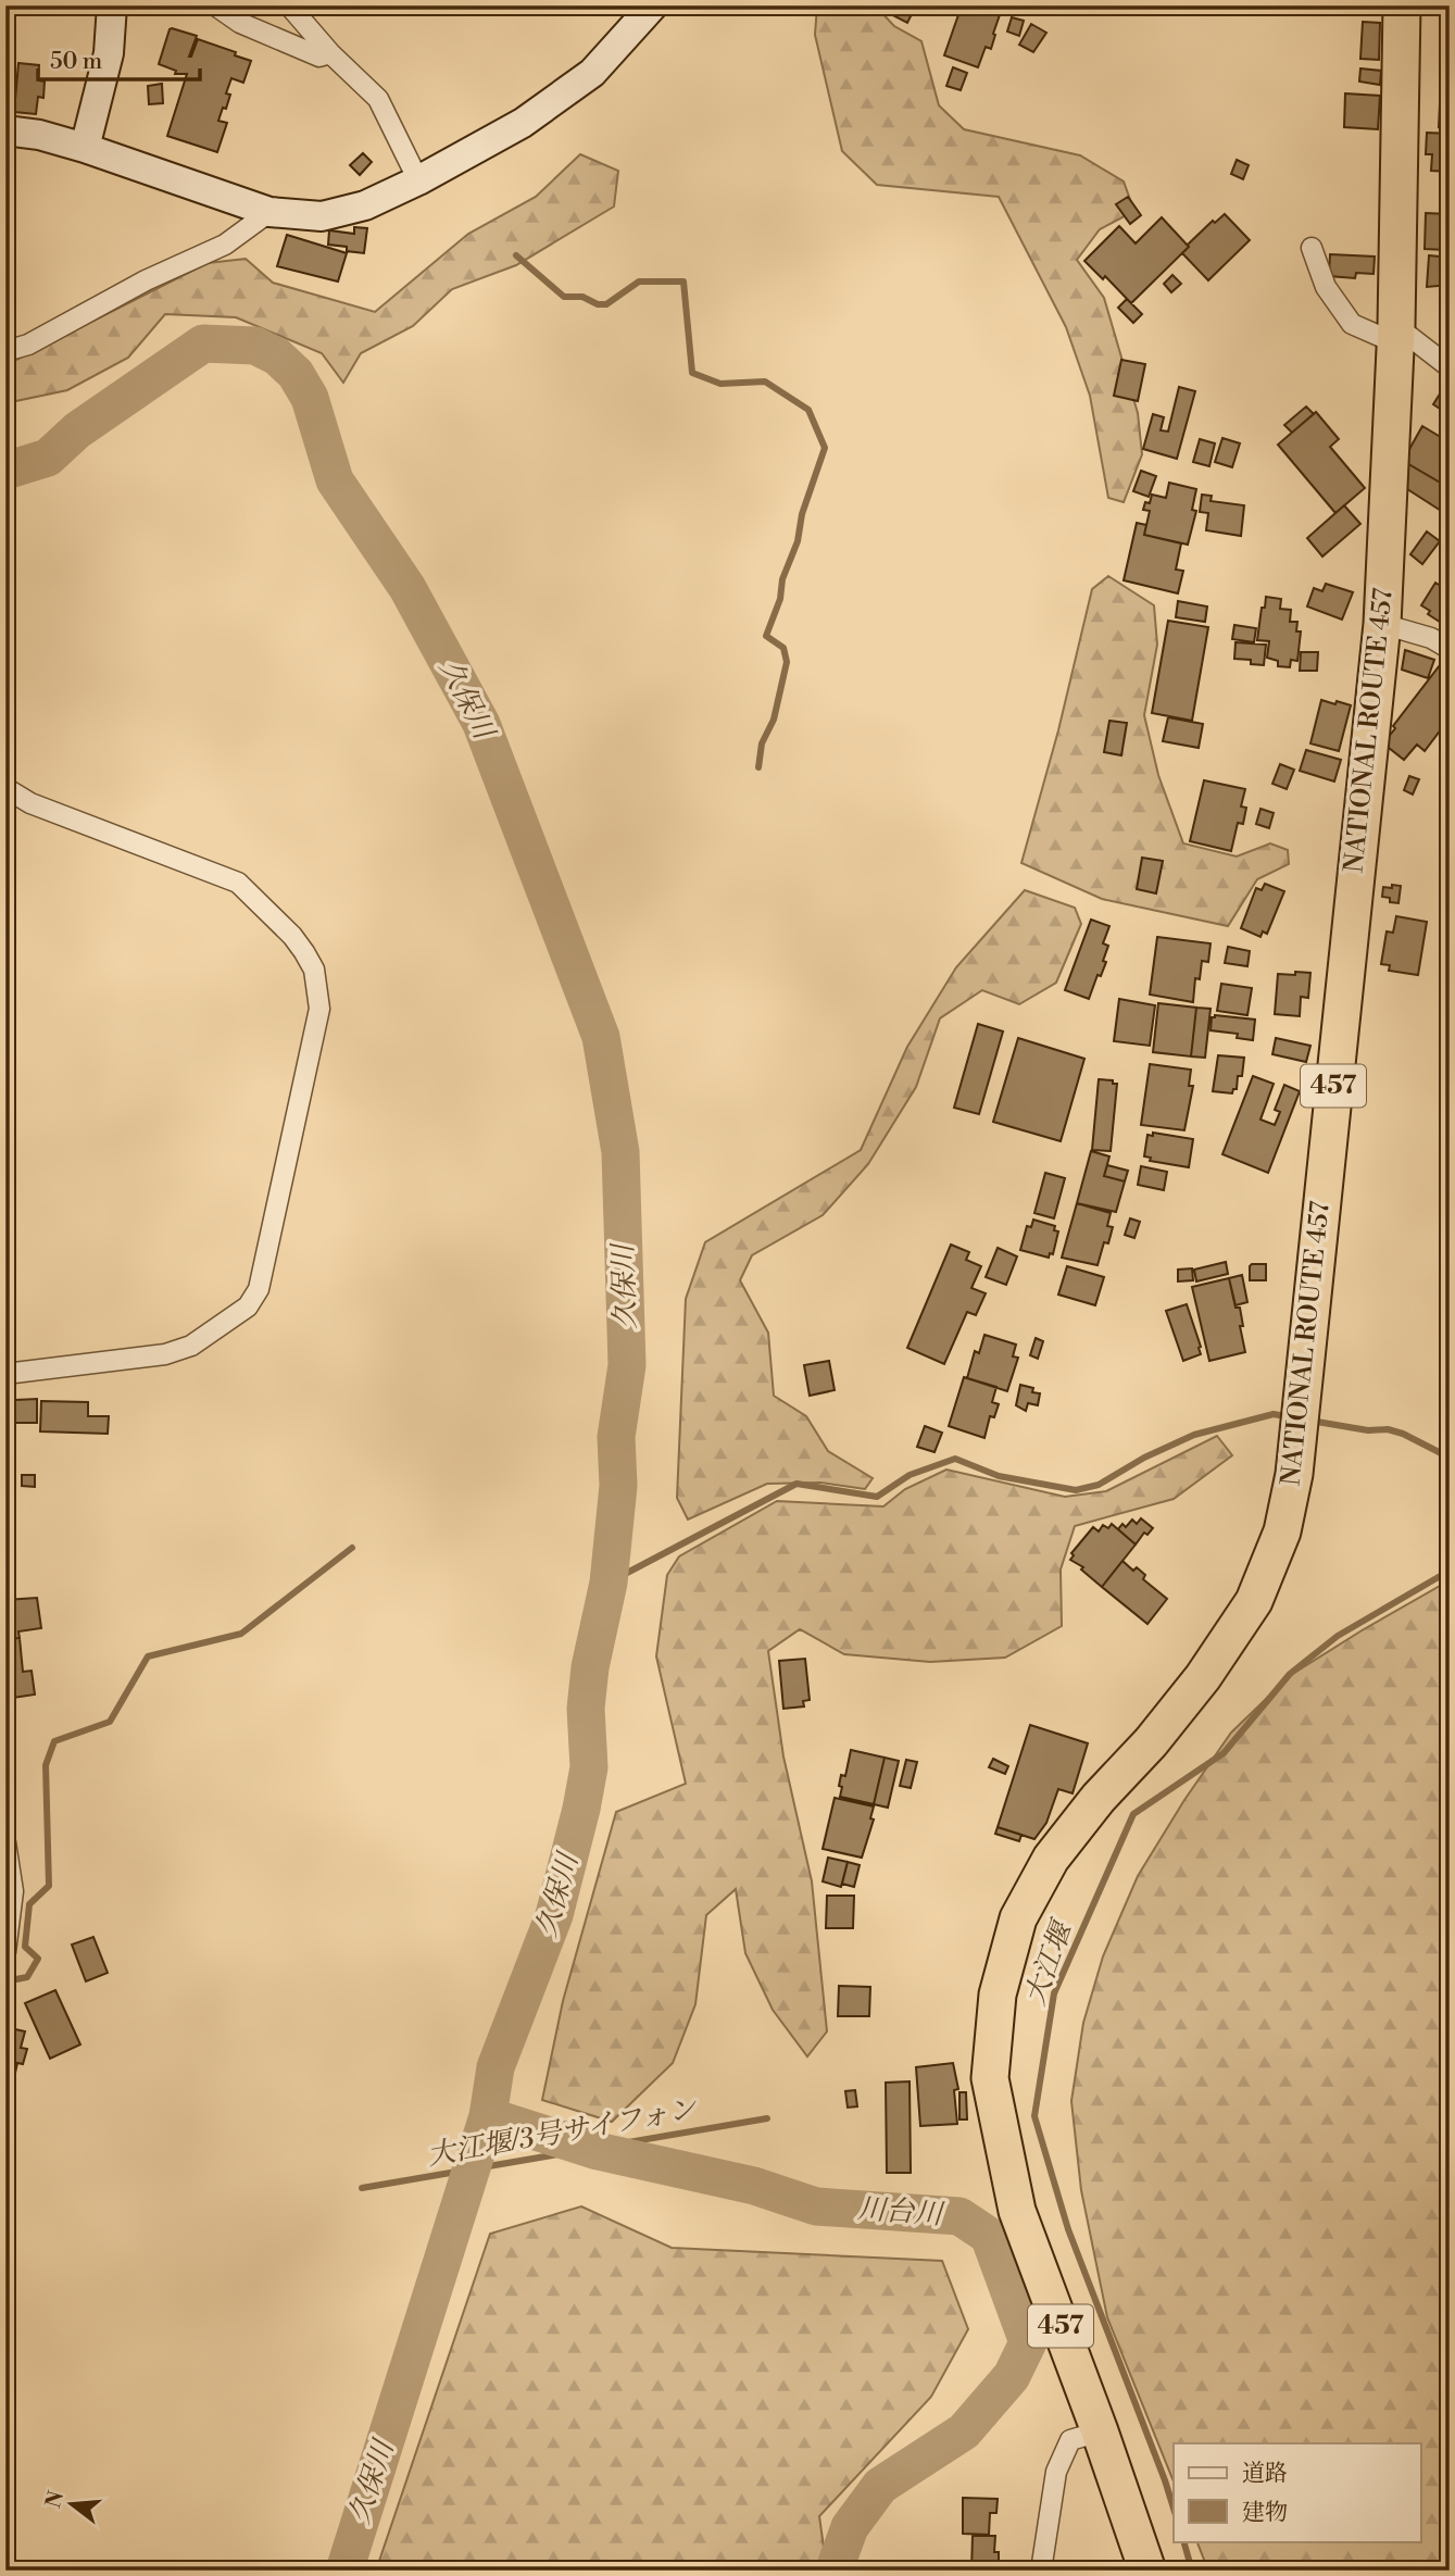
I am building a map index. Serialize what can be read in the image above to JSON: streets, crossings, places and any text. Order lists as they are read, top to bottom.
{
  "streets": {
    "highway": ["NATIONAL ROUTE 457", "457"]
  },
  "water": [
    "久保川",
    "大江堰",
    "大江堰/3号サイフォン",
    "川台川"
  ],
  "legend": ["道路", "建物"],
  "scale_bar": "50 m",
  "north": "left"
}
